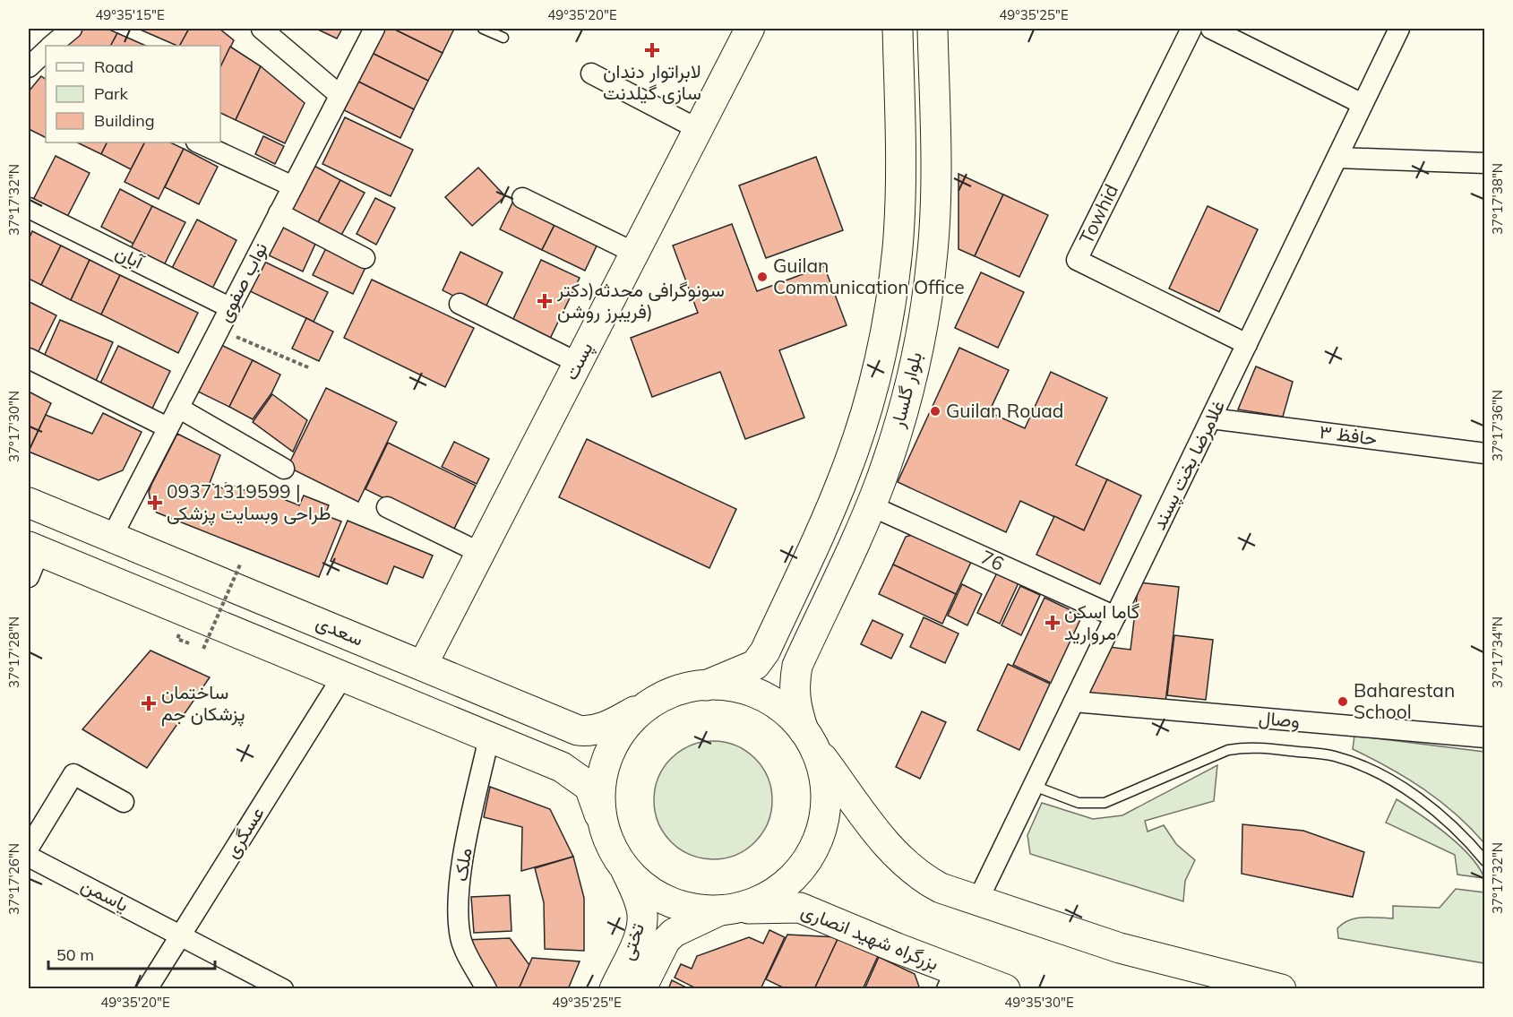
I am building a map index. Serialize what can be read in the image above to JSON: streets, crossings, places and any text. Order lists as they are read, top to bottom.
{
  "streets": {
    "main road": [
      "بلوار گلسار",
      "سعدی",
      "بزرگراه شهید انصاری",
      "تختی"
    ],
    "street": [
      "Towhid",
      "آبان",
      "نواب صفوی",
      "پست",
      "حافظ ۳",
      "غلامرضا بخت پسند",
      "76",
      "وصال",
      "عسگری",
      "ملک",
      "یاسمن"
    ]
  },
  "crossings": [
    ["Towhid", "غلامرضا بخت پسند"],
    ["آبان", "نواب صفوی"],
    ["نواب صفوی", "سعدی"],
    ["پست", "سعدی"],
    ["بلوار گلسار", "76"],
    ["بلوار گلسار", "سعدی"],
    ["بلوار گلسار", "بزرگراه شهید انصاری"],
    ["بلوار گلسار", "تختی"],
    ["حافظ ۳", "غلامرضا بخت پسند"],
    ["غلامرضا بخت پسند", "76"],
    ["غلامرضا بخت پسند", "وصال"],
    ["عسگری", "یاسمن"],
    ["بزرگراه شهید انصاری", "تختی"]
  ],
  "places": {
    "health": [
      "لابراتوار دندان سازی گیلدنت",
      "سونوگرافی محدثه(دکتر فریبرز روشن)",
      "09371319599 | طراحی وبسایت پزشکی",
      "گاما اسکن مروارید",
      "ساختمان پزشکان جم"
    ],
    "other": ["Guilan Communication Office", "Guilan Rouad", "Baharestan School"]
  },
  "legend": ["Road", "Park", "Building"],
  "scale_bar": "50 m",
  "coordinates": [
    "49°35'15\"E",
    "49°35'20\"E",
    "49°35'25\"E",
    "37°17'38\"N",
    "37°17'32\"N",
    "37°17'36\"N",
    "37°17'30\"N",
    "37°17'34\"N",
    "37°17'28\"N",
    "37°17'26\"N",
    "49°35'30\"E"
  ]
}
